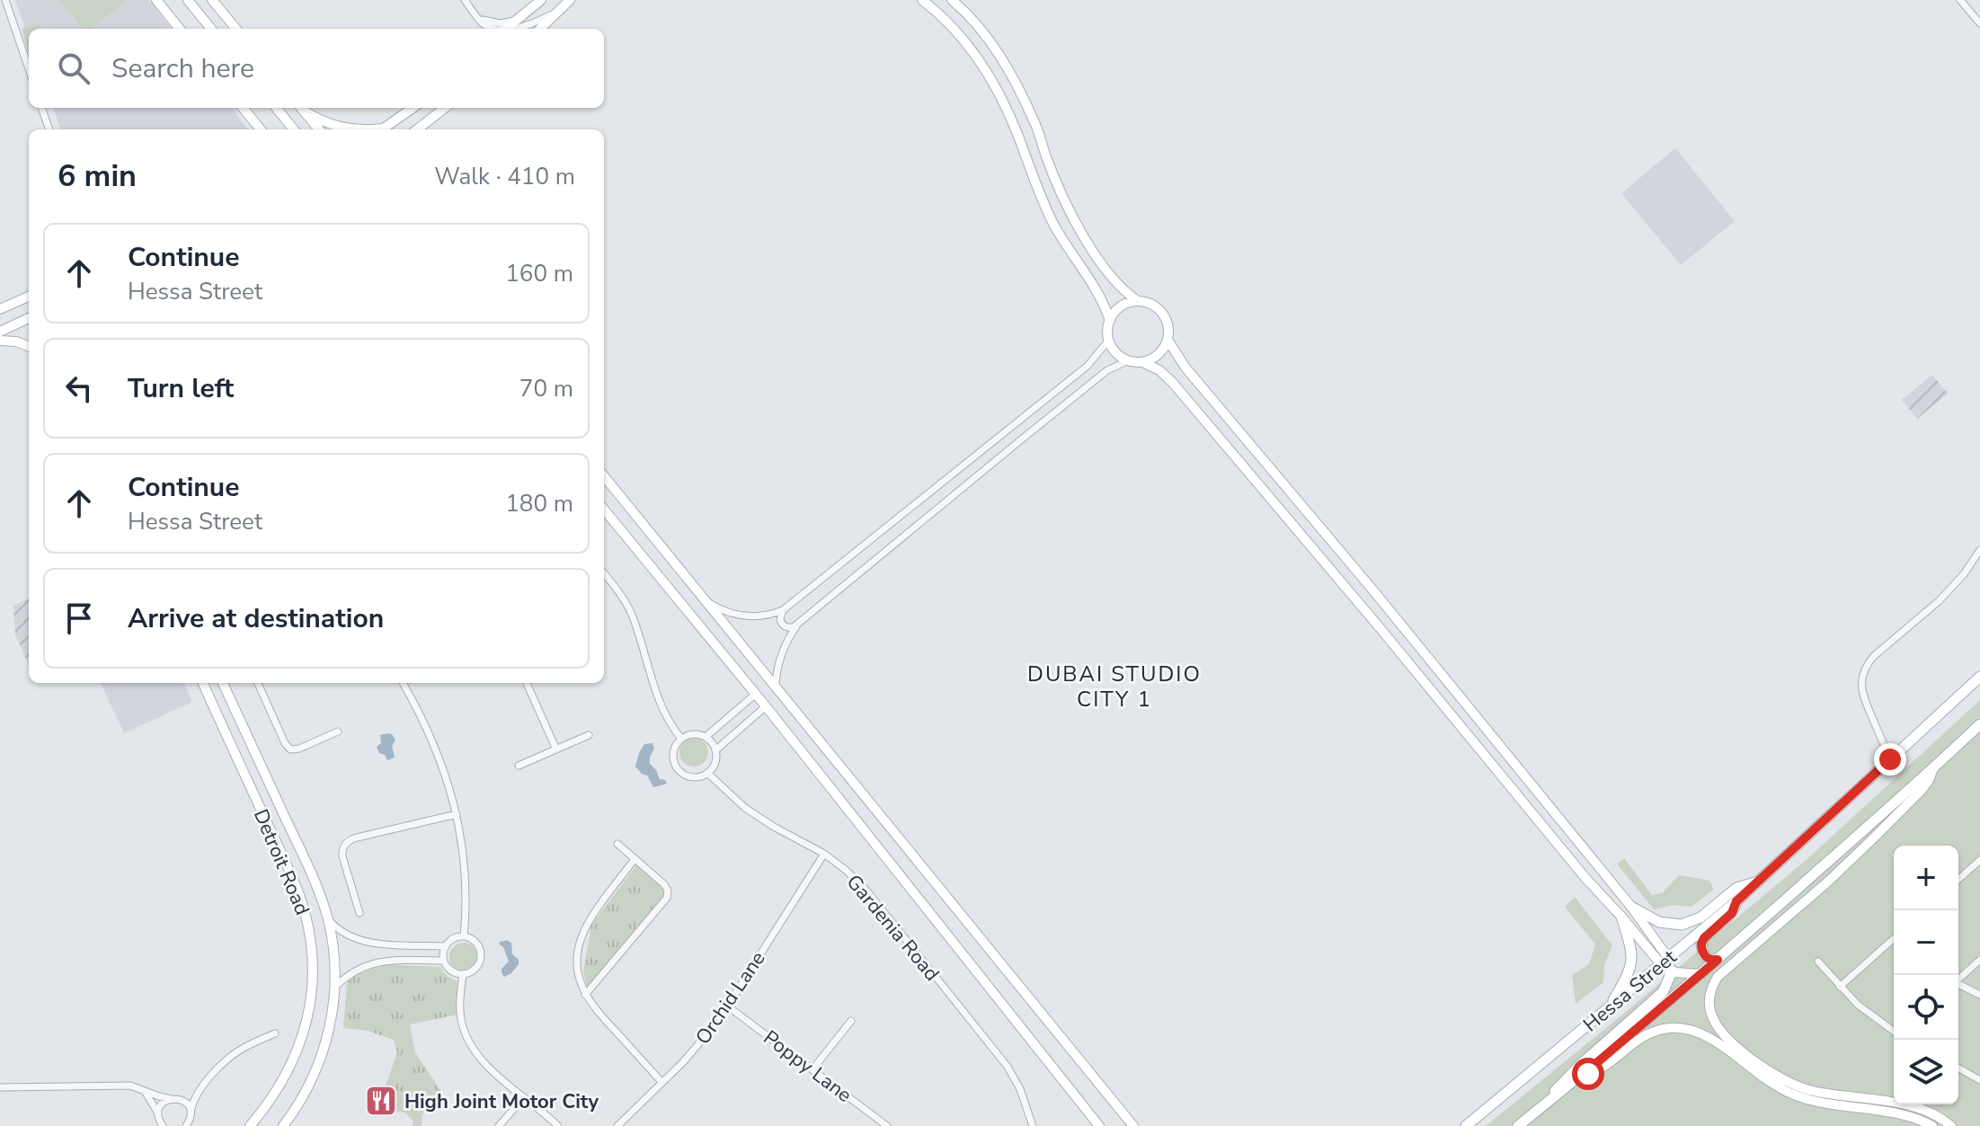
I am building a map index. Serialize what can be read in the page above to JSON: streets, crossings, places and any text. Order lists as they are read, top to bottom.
{
  "streets": {
    "main road": ["Hessa Street"],
    "street": [
      "Detroit Road",
      "Gardenia Road",
      "Orchid Lane",
      "Poppy Lane"
    ]
  },
  "crossings": [
    ["Gardenia Road", "Orchid Lane"],
    ["Orchid Lane", "Poppy Lane"]
  ],
  "districts": ["DUBAI STUDIO CITY 1"],
  "places": {
    "restaurant": ["High Joint Motor City"]
  },
  "page": {
    "search": "Search here",
    "heading": ["6 min", "Walk · 410 m"],
    "list": [
      ["Continue", "Hessa Street", "160 m"],
      ["Turn left", "70 m"],
      ["Continue", "Hessa Street", "180 m"],
      "Arrive at destination"
    ],
    "map_buttons": ["+", "−"]
  }
}
